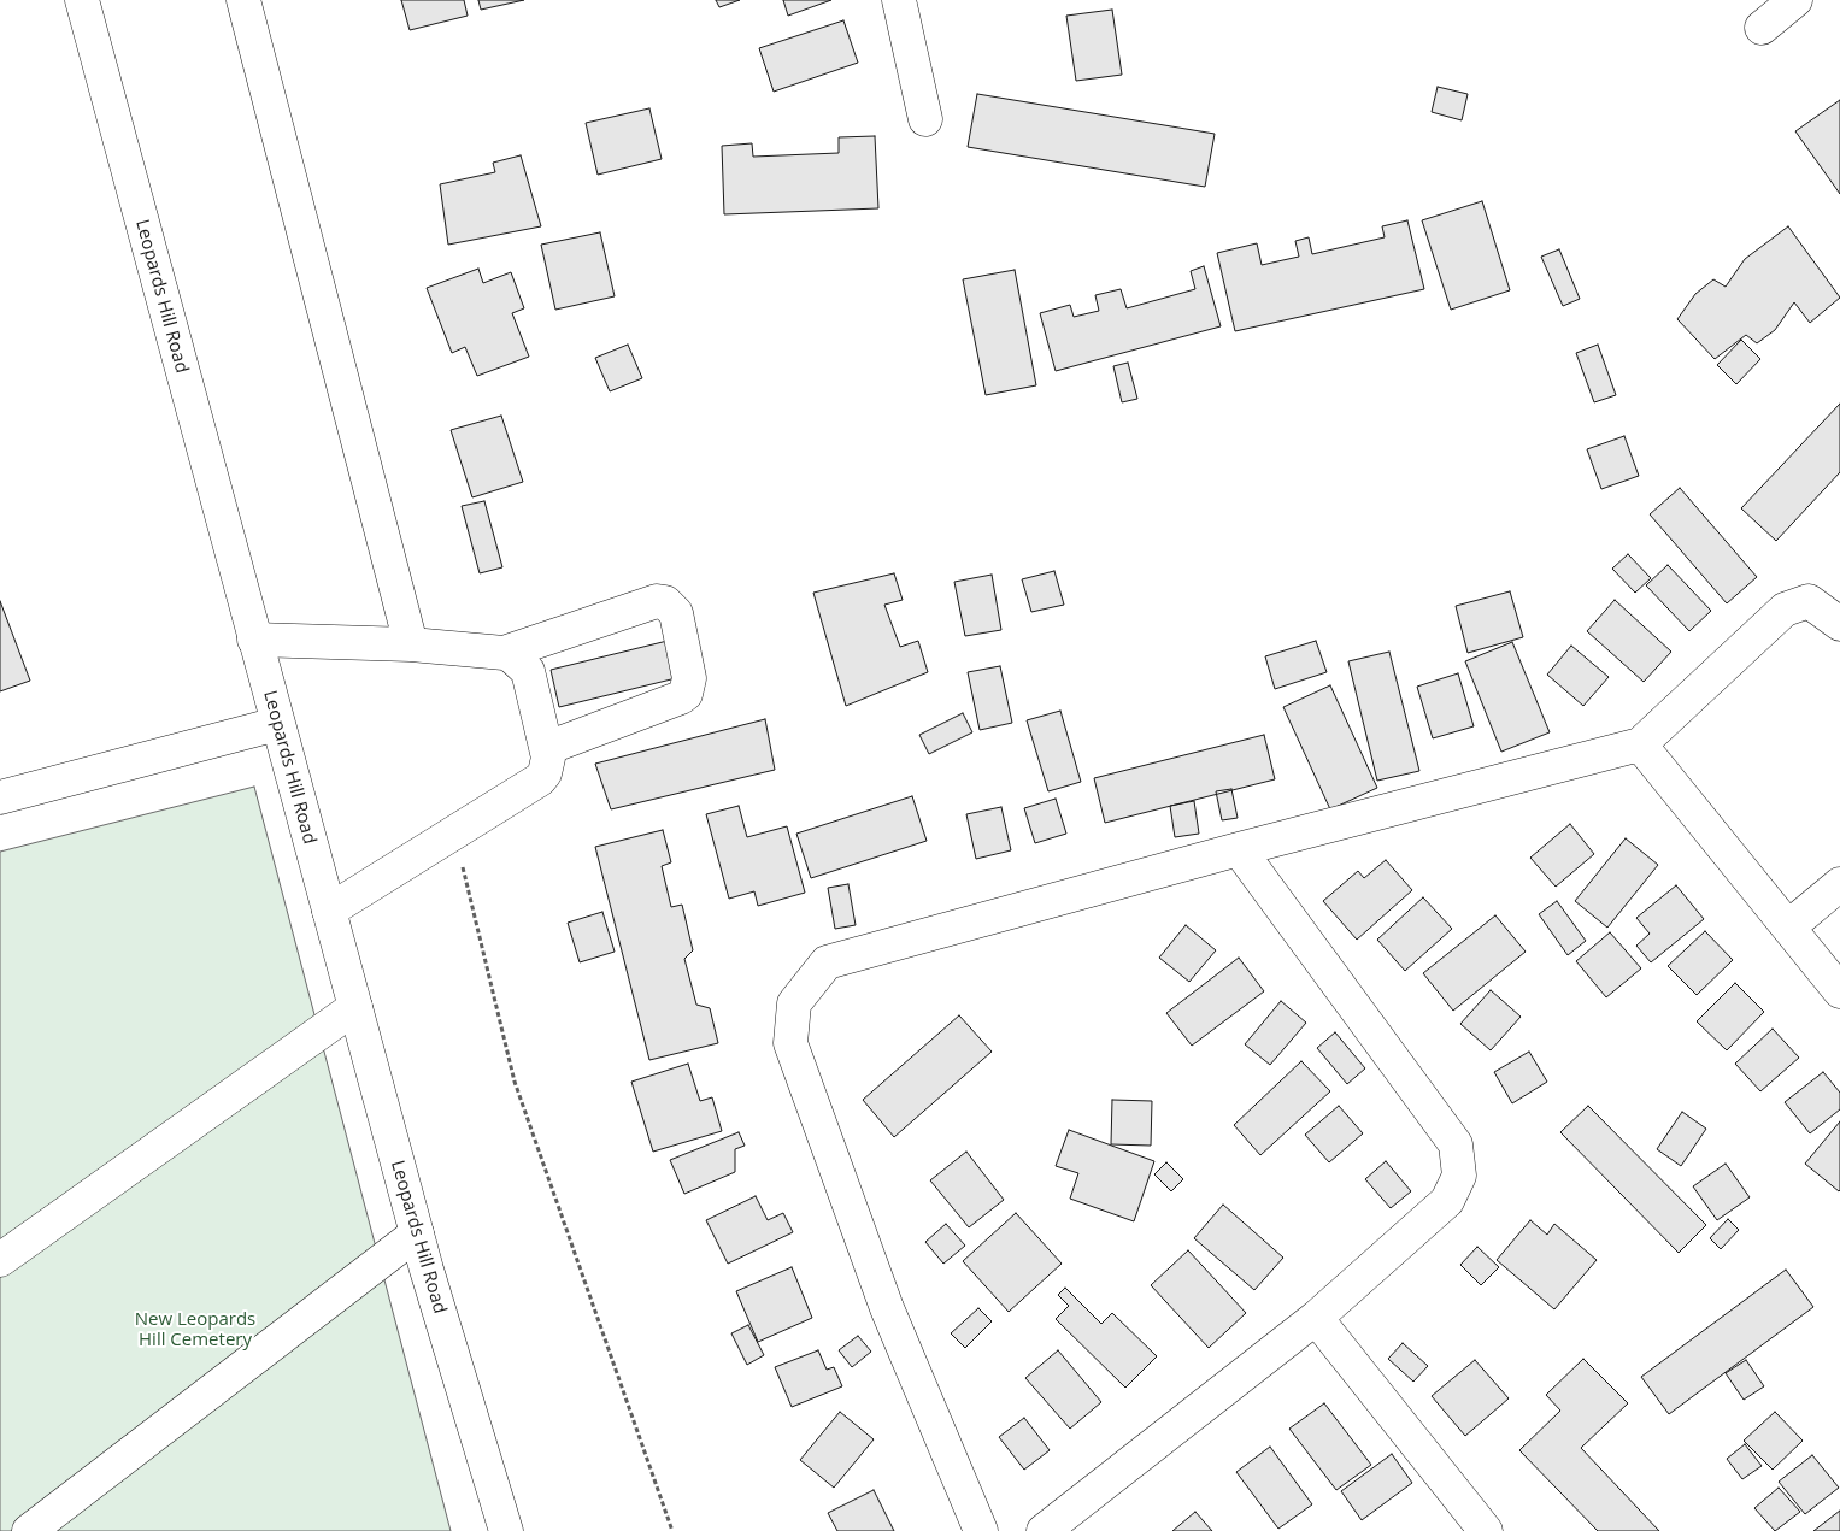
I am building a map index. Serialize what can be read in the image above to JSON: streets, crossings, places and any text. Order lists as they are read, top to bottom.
{
  "streets": {
    "street": ["Leopards Hill Road"]
  },
  "parks": ["New Leopards Hill Cemetery"]
}
